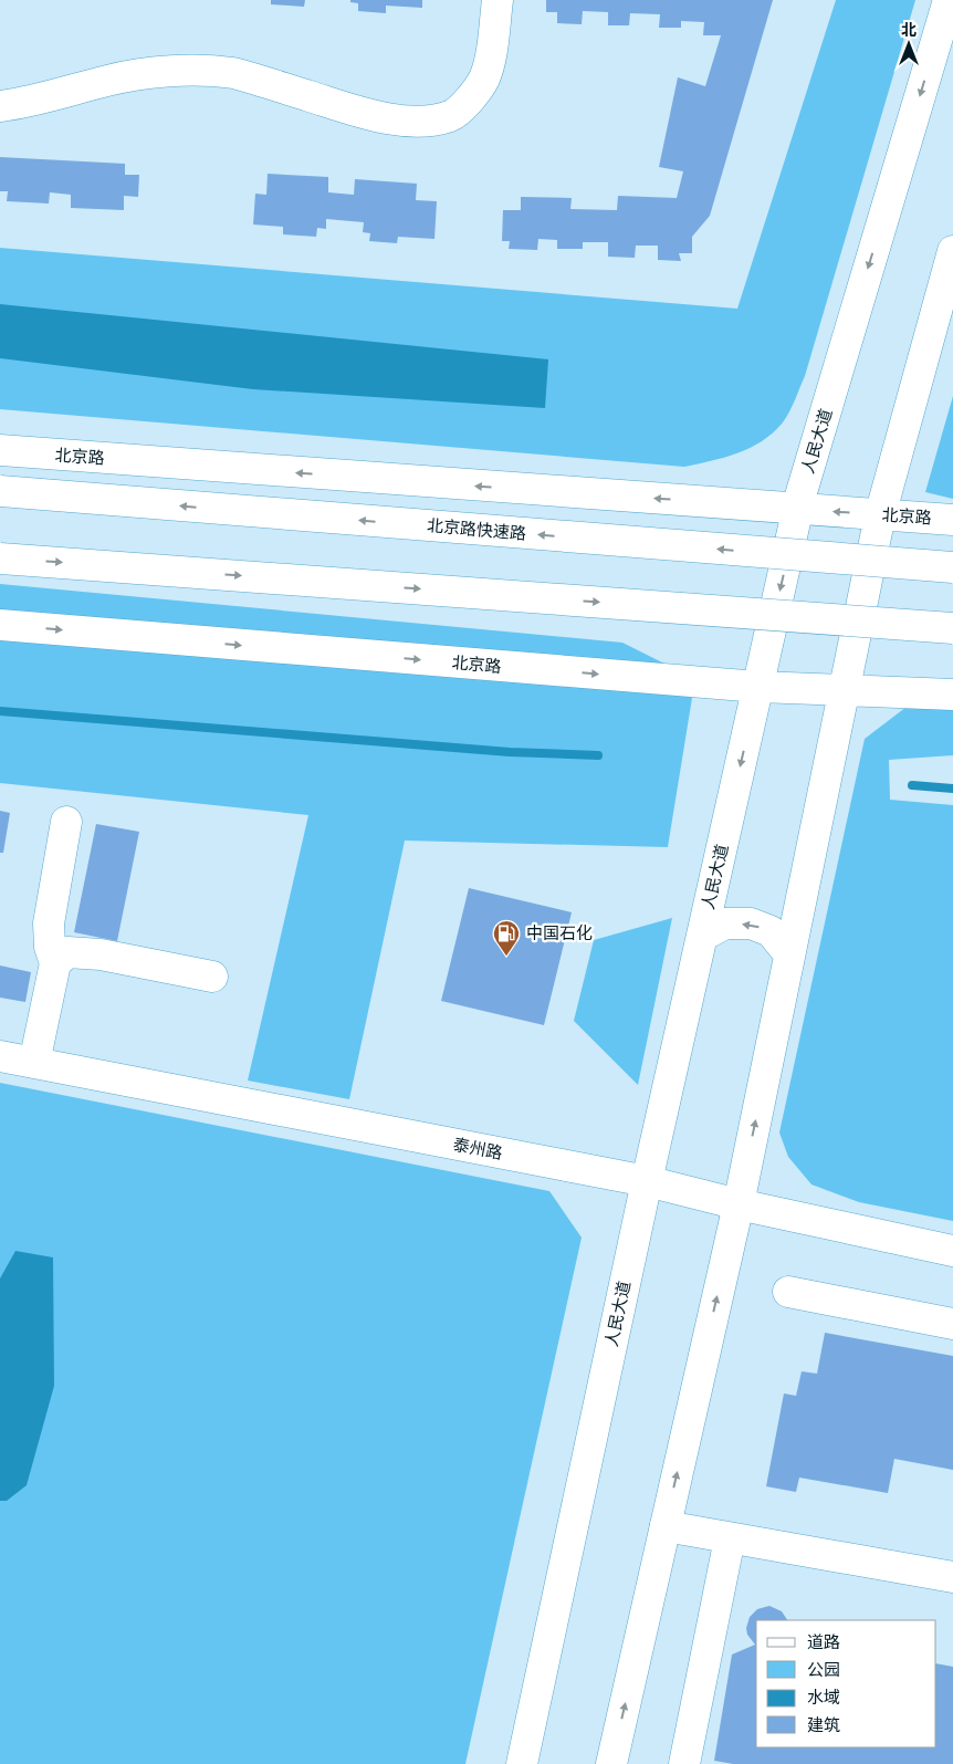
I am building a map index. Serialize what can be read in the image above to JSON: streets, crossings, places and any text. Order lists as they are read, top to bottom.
{
  "streets": {
    "main road": [
      "人民大道",
      "北京路",
      "北京路快速路",
      "泰州路"
    ]
  },
  "crossings": [
    ["人民大道", "北京路"],
    ["人民大道", "泰州路"]
  ],
  "places": {
    "fuel station": ["中国石化"]
  },
  "legend": [
    "道路",
    "公园",
    "水域",
    "建筑"
  ],
  "north": "top"
}
